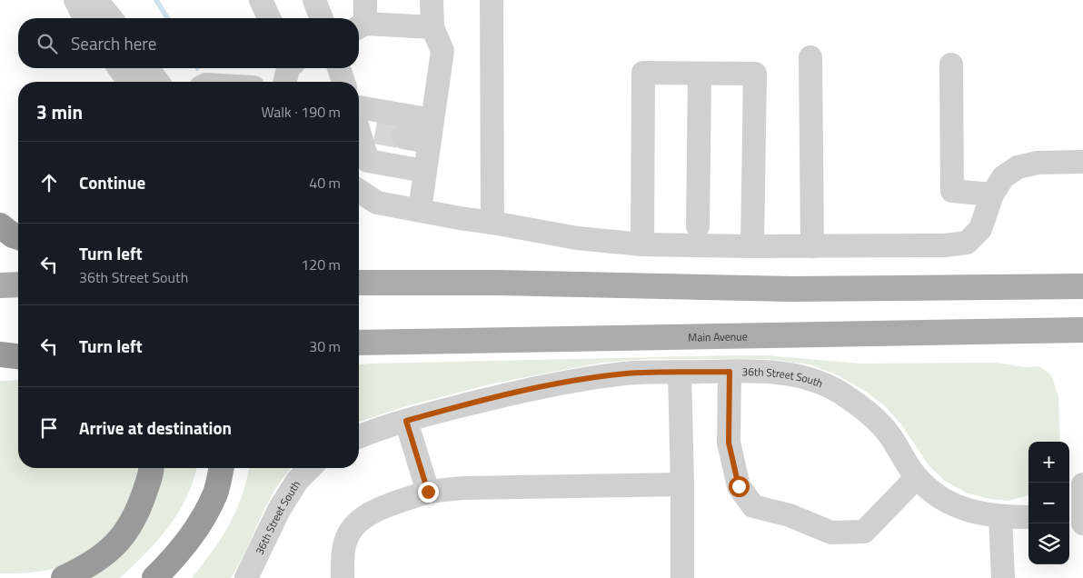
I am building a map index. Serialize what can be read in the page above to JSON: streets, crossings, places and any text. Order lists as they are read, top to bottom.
{
  "streets": {
    "main road": ["Main Avenue"],
    "street": ["36th Street South"]
  },
  "page": {
    "search": "Search here",
    "heading": ["3 min", "Walk · 190 m"],
    "list": [
      ["Continue", "40 m"],
      ["Turn left", "36th Street South", "120 m"],
      ["Turn left", "30 m"],
      "Arrive at destination"
    ],
    "map_buttons": ["+", "−"]
  }
}
